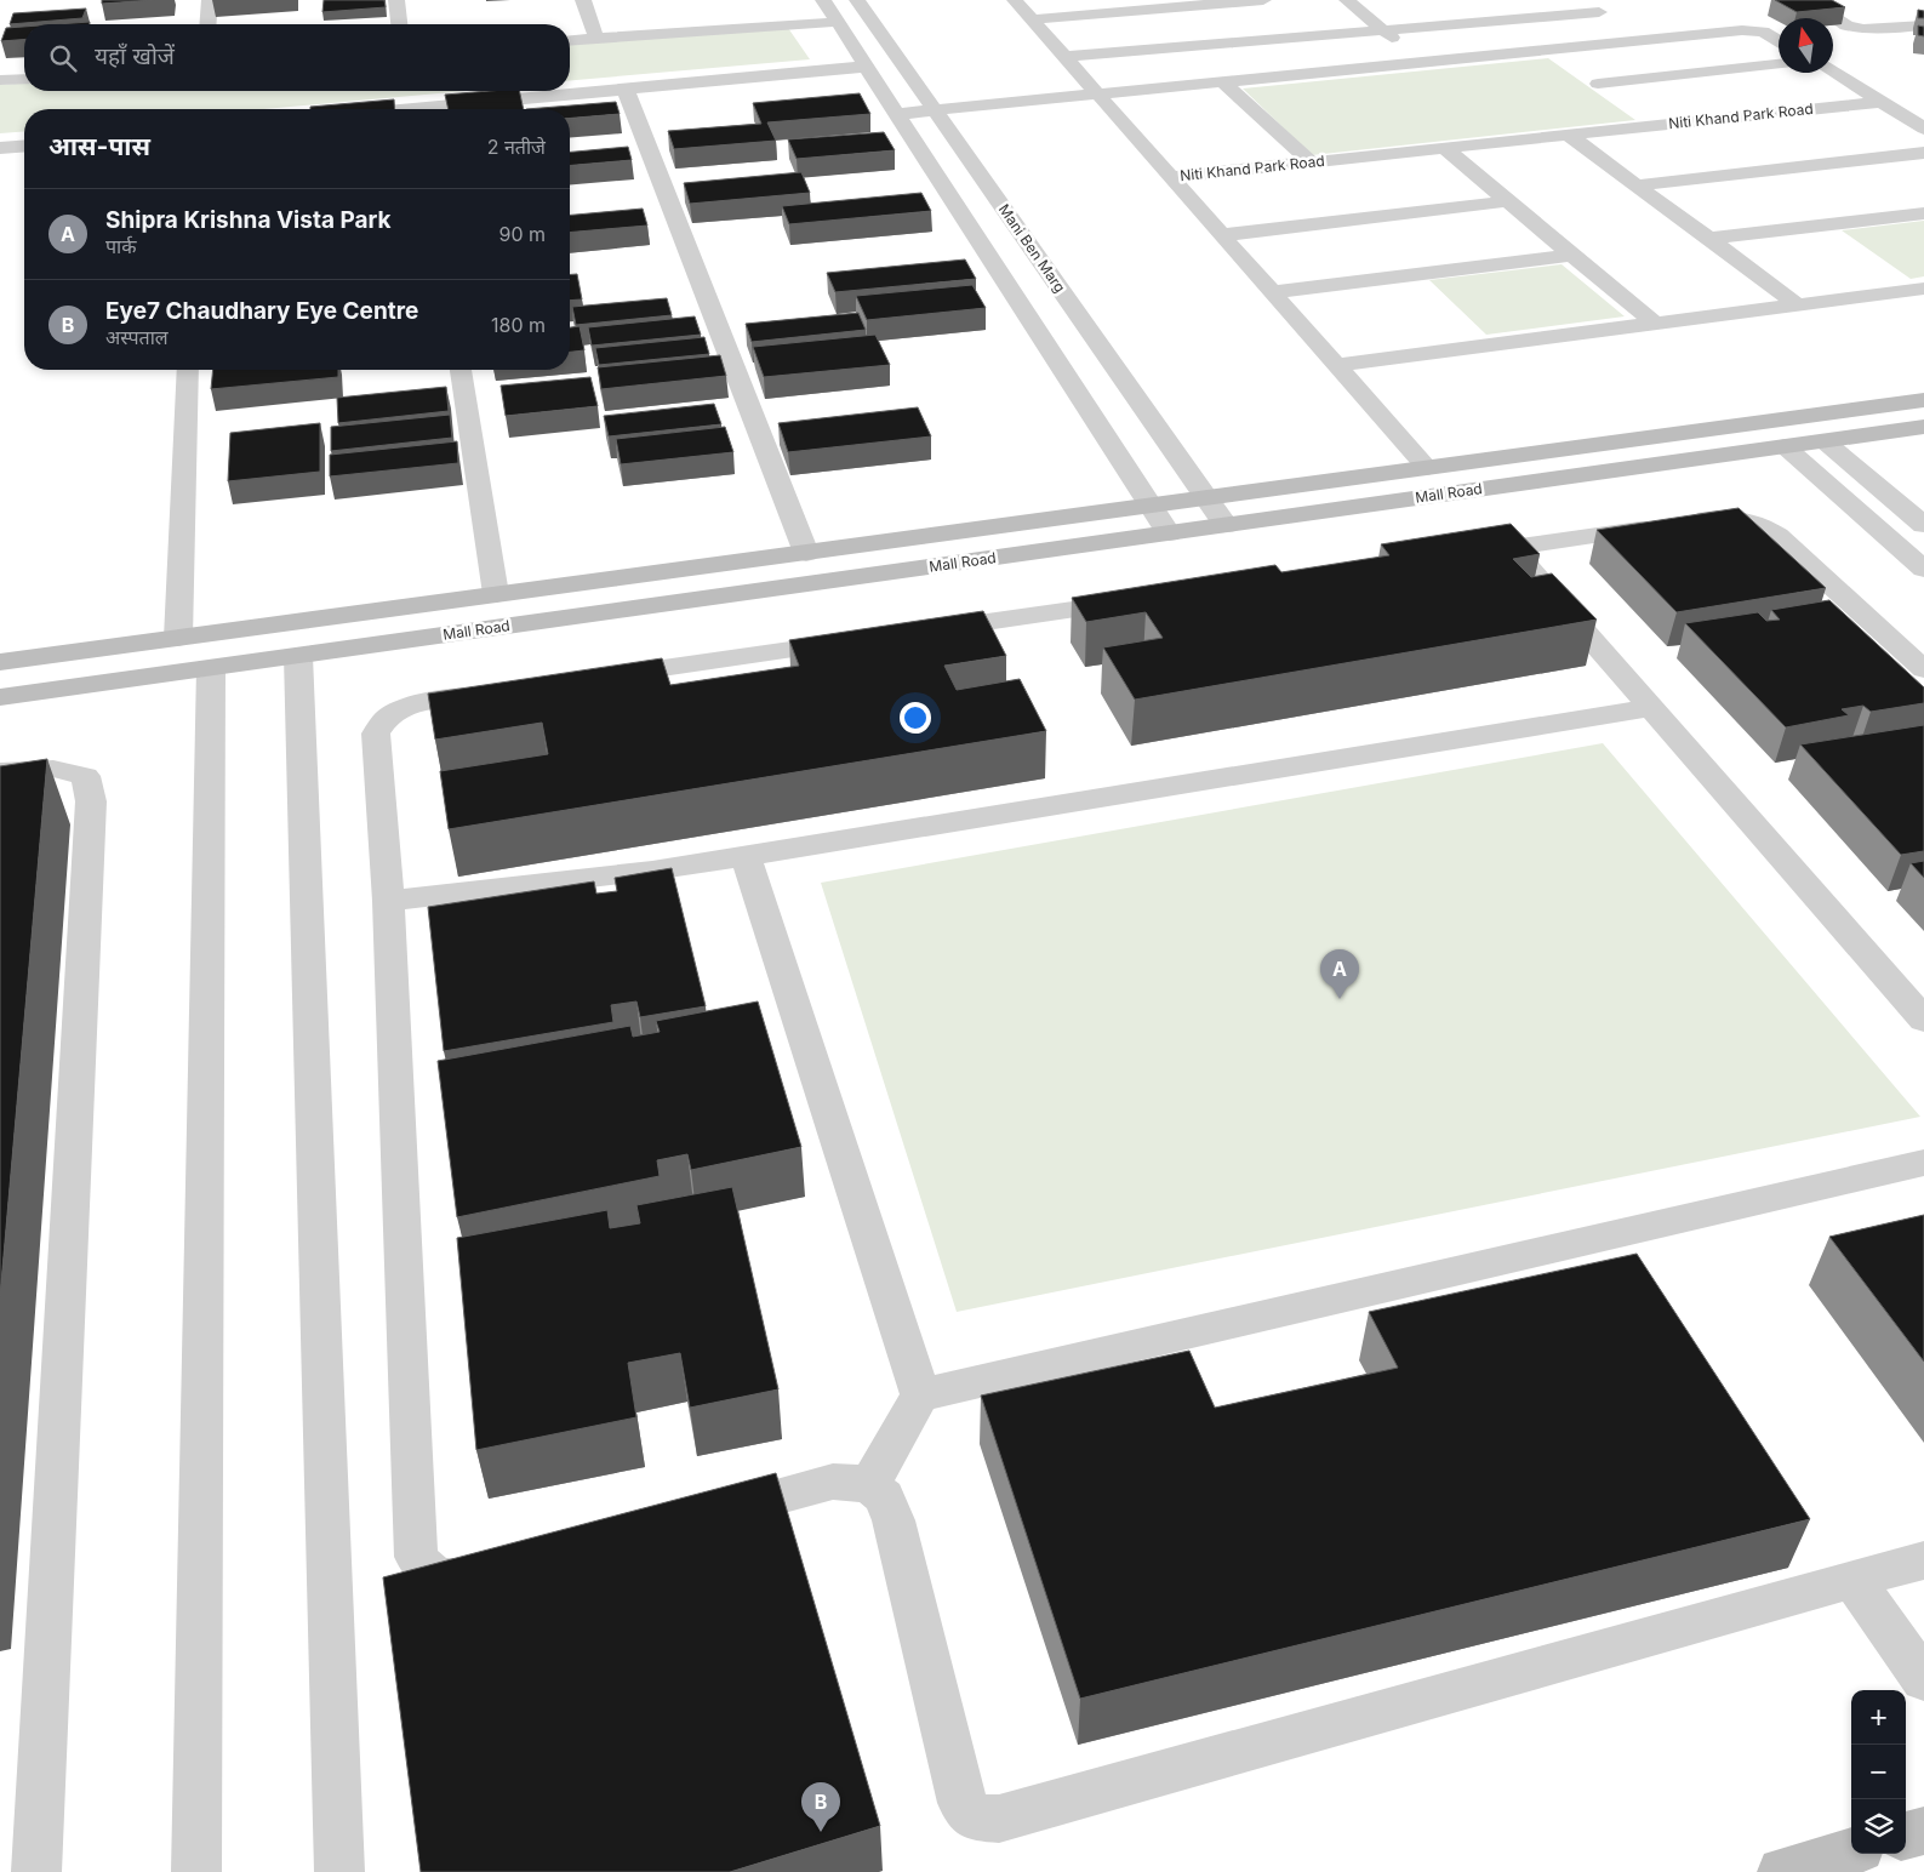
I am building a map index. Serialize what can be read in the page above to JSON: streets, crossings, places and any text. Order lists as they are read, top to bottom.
{
  "streets": {
    "street": ["Niti Khand Park Road", "Mani Ben Marg", "Mall Road"]
  },
  "crossings": [
    ["Mani Ben Marg", "Mall Road"]
  ],
  "north": "top",
  "page": {
    "search": "यहाँ खोजें",
    "heading": ["आस-पास", "2 नतीजे"],
    "list": [
      {
        "mark": "A",
        "name": "Shipra Krishna Vista Park",
        "note": "पार्क",
        "value": "90 m"
      },
      {
        "mark": "B",
        "name": "Eye7 Chaudhary Eye Centre",
        "note": "अस्पताल",
        "value": "180 m"
      }
    ],
    "pins": ["A", "B"],
    "map_buttons": ["+", "−"]
  }
}
